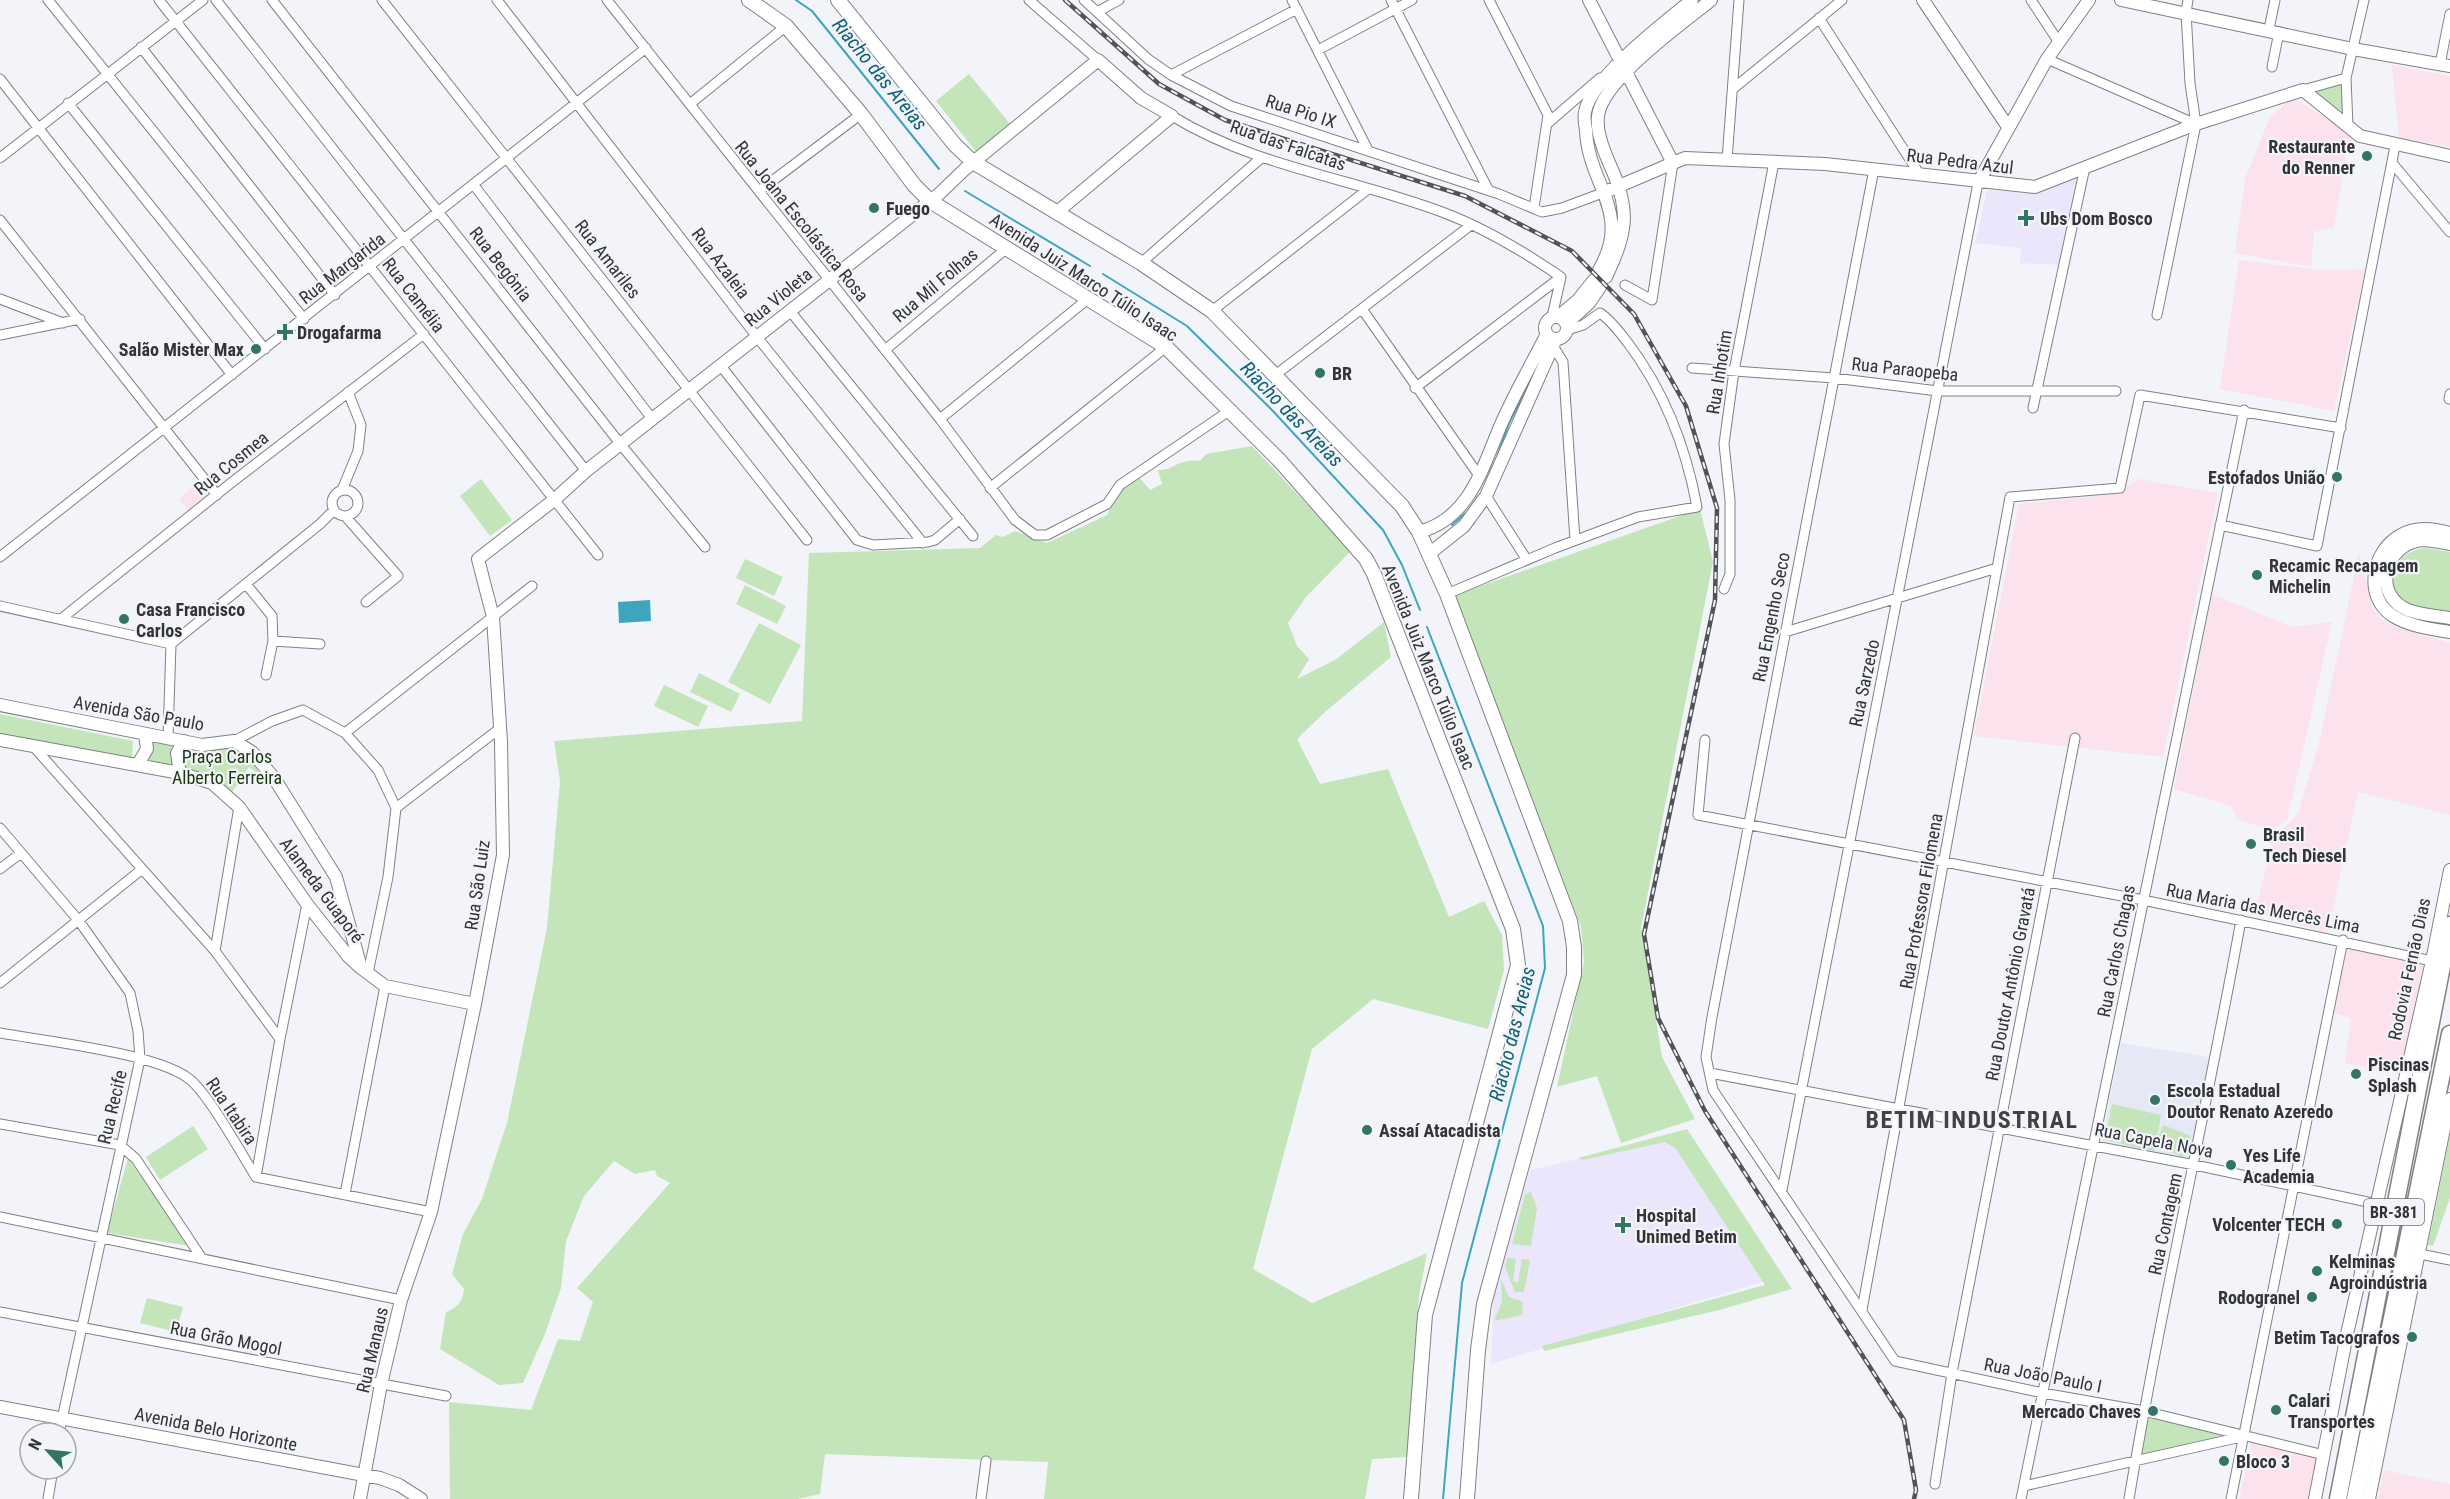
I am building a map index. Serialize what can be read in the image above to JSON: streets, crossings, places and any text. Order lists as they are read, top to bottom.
{
  "streets": {
    "highway": ["Rodovia Fernão Dias", "BR-381"],
    "main road": ["Avenida Juiz Marco Túlio Isaac"],
    "street": [
      "Rua Pio IX",
      "Rua das Falcatas",
      "Rua Pedra Azul",
      "Rua Joana Escolástica Rosa",
      "Rua Amariles",
      "Rua Azaleia",
      "Rua Begônia",
      "Rua Margarida",
      "Rua Mil Folhas",
      "Rua Camélia",
      "Rua Violeta",
      "Rua Paraopeba",
      "Rua Inhotim",
      "Rua Cosmea",
      "Rua Engenho Seco",
      "Rua Sarzedo",
      "Avenida São Paulo",
      "Rua São Luiz",
      "Alameda Guaporé",
      "Rua Professora Filomena",
      "Rua Maria das Mercês Lima",
      "Rua Carlos Chagas",
      "Rua Doutor Antônio Gravatá",
      "Rua Recife",
      "Rua Itabira",
      "Rua Capela Nova",
      "Rua Contagem",
      "Rua Grão Mogol",
      "Rua Manaus",
      "Rua João Paulo I",
      "Avenida Belo Horizonte"
    ]
  },
  "crossings": [
    ["Rua Pio IX", "Rua Pedra Azul"],
    ["Rua das Falcatas", "Rua Violeta"],
    ["Rua Pedra Azul", "Rua Inhotim"],
    ["Rua Pedra Azul", "Rua Engenho Seco"],
    ["Rua Pedra Azul", "Rua Sarzedo"],
    ["Rua Joana Escolástica Rosa", "Rua Margarida"],
    ["Rua Joana Escolástica Rosa", "Avenida Juiz Marco Túlio Isaac"],
    ["Rua Joana Escolástica Rosa", "Rua Mil Folhas"],
    ["Rua Joana Escolástica Rosa", "Rua Violeta"],
    ["Rua Amariles", "Rua Margarida"],
    ["Rua Amariles", "Rua Violeta"],
    ["Rua Azaleia", "Rua Margarida"],
    ["Rua Azaleia", "Rua Violeta"],
    ["Rua Begônia", "Rua Margarida"],
    ["Rua Begônia", "Rua Violeta"],
    ["Rua Margarida", "Rua Camélia"],
    ["Avenida Juiz Marco Túlio Isaac", "Rua Mil Folhas"],
    ["Avenida Juiz Marco Túlio Isaac", "Rua Violeta"],
    ["Rua Camélia", "Rua Violeta"],
    ["Rua Camélia", "Rua Cosmea"],
    ["Rua Violeta", "Rua São Luiz"],
    ["Rua Paraopeba", "Rua Inhotim"],
    ["Rua Paraopeba", "Rua Engenho Seco"],
    ["Rua Paraopeba", "Rua Sarzedo"],
    ["Rua Engenho Seco", "Rua Maria das Mercês Lima"],
    ["Rua Engenho Seco", "Rua Capela Nova"],
    ["Rua Sarzedo", "Rua Maria das Mercês Lima"],
    ["Rua Sarzedo", "Rua Capela Nova"],
    ["Rua São Luiz", "Rua Manaus"],
    ["Rua Professora Filomena", "Rua Maria das Mercês Lima"],
    ["Rua Professora Filomena", "Rua Carlos Chagas"],
    ["Rua Professora Filomena", "Rua Capela Nova"],
    ["Rua Professora Filomena", "Rua João Paulo I"],
    ["Rua Maria das Mercês Lima", "Rua Carlos Chagas"],
    ["Rua Maria das Mercês Lima", "Rodovia Fernão Dias"],
    ["Rua Maria das Mercês Lima", "Rua Doutor Antônio Gravatá"],
    ["Rua Maria das Mercês Lima", "Rua Contagem"],
    ["Rua Carlos Chagas", "Rua Capela Nova"],
    ["Rua Carlos Chagas", "Rua João Paulo I"],
    ["Rodovia Fernão Dias", "Rua Capela Nova"],
    ["Rodovia Fernão Dias", "Rua João Paulo I"],
    ["Rua Doutor Antônio Gravatá", "Rua Capela Nova"],
    ["Rua Doutor Antônio Gravatá", "Rua João Paulo I"],
    ["Rua Recife", "Rua Itabira"],
    ["Rua Recife", "Rua Grão Mogol"],
    ["Rua Recife", "Avenida Belo Horizonte"],
    ["Rua Capela Nova", "Rua Contagem"],
    ["Rua Contagem", "Rua João Paulo I"],
    ["Rua Grão Mogol", "Rua Manaus"],
    ["Rua Manaus", "Avenida Belo Horizonte"]
  ],
  "districts": ["BETIM INDUSTRIAL"],
  "water": ["Riacho das Areias"],
  "parks": ["Praça Carlos Alberto Ferreira"],
  "places": {
    "other": [
      "Restaurante do Renner",
      "Fuego",
      "Salão Mister Max",
      "BR",
      "Estofados União",
      "Recamic Recapagem Michelin",
      "Casa Francisco Carlos",
      "Brasil Tech Diesel",
      "Piscinas Splash",
      "Escola Estadual Doutor Renato Azeredo",
      "Assaí Atacadista",
      "Yes Life Academia",
      "Volcenter TECH",
      "Kelminas Agroindústria",
      "Rodogranel",
      "Betim Tacografos",
      "Calari Transportes",
      "Mercado Chaves",
      "Bloco 3"
    ],
    "health": ["Ubs Dom Bosco", "Drogafarma", "Hospital Unimed Betim"]
  },
  "north": "top left"
}
